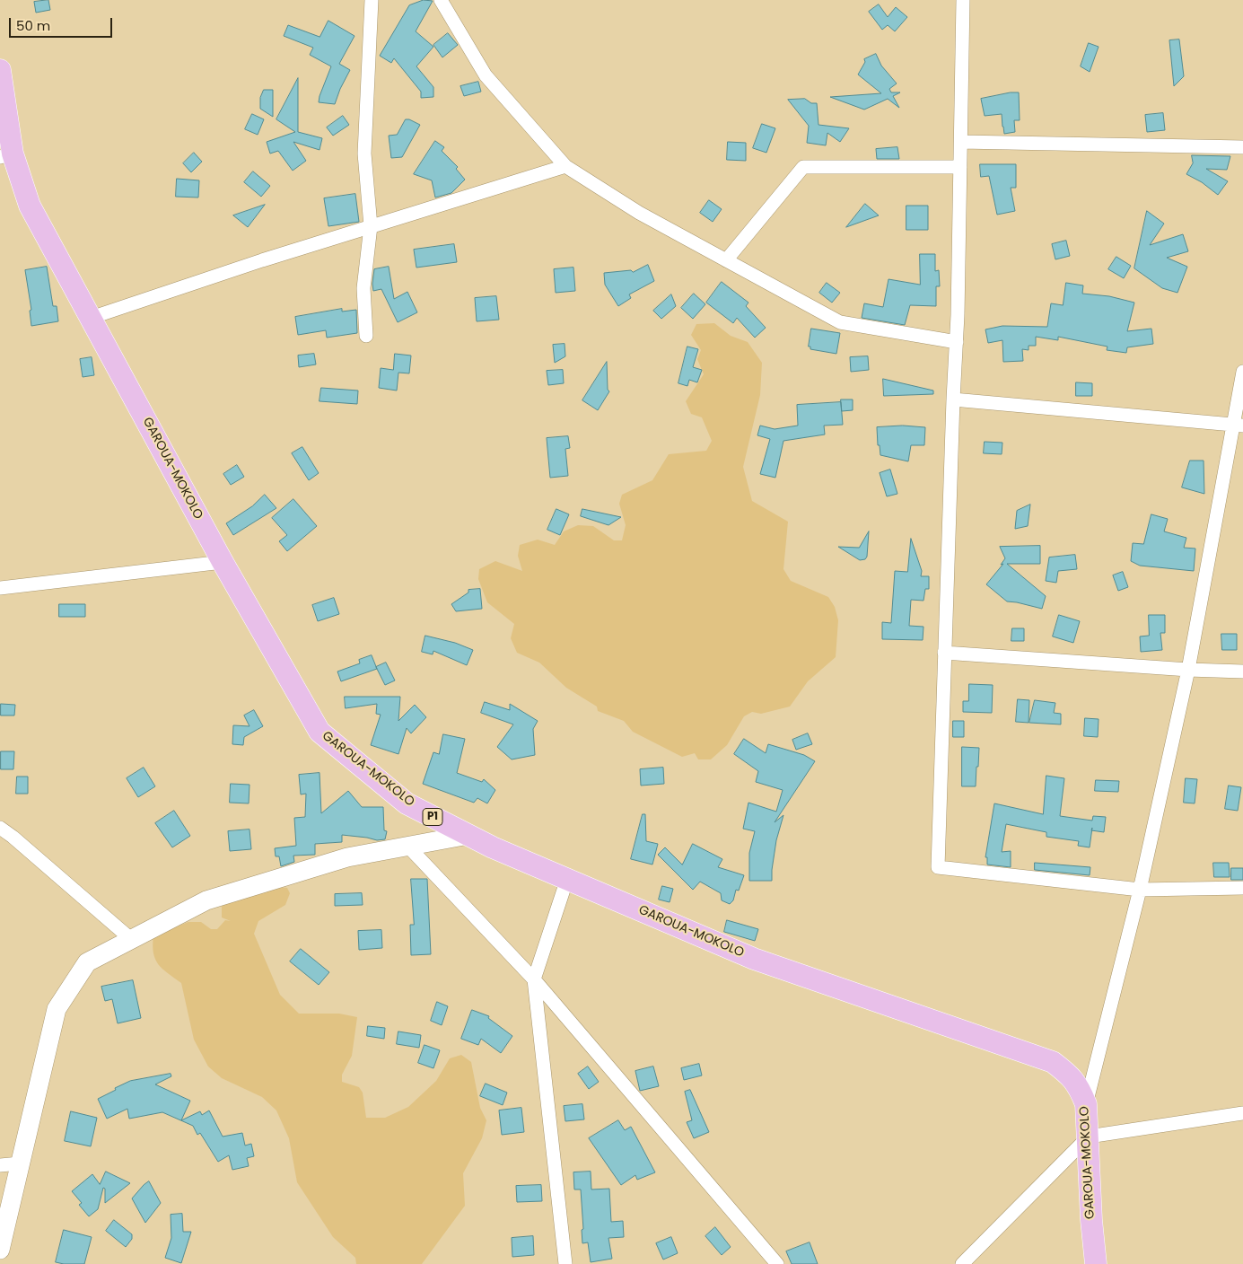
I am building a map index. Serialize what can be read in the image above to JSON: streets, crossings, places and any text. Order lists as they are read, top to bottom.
{
  "streets": {
    "main road": ["GAROUA-MOKOLO", "P1"]
  },
  "scale_bar": "50 m"
}
